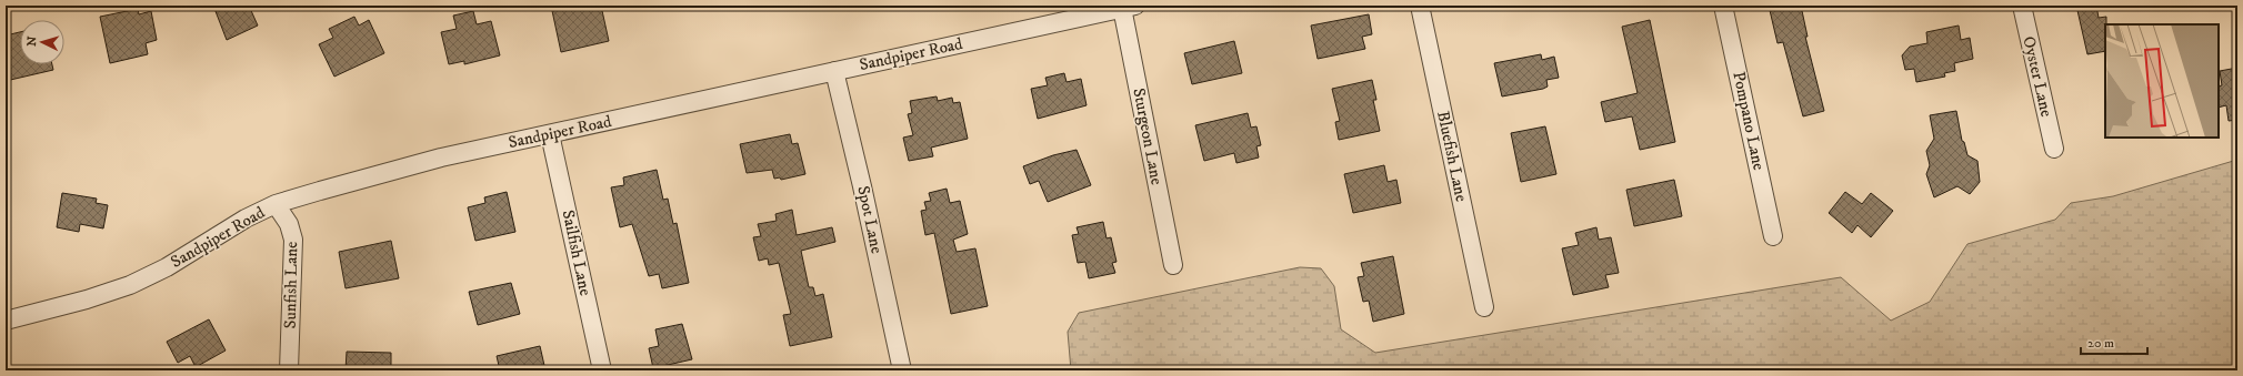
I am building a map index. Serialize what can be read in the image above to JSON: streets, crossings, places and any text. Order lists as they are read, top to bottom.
{
  "streets": {
    "street": [
      "Sandpiper Road",
      "Oyster Lane",
      "Pompano Lane",
      "Sturgeon Lane",
      "Bluefish Lane",
      "Spot Lane",
      "Sailfish Lane",
      "Sunfish Lane"
    ]
  },
  "crossings": [
    ["Sandpiper Road", "Sturgeon Lane"],
    ["Sandpiper Road", "Spot Lane"],
    ["Sandpiper Road", "Sailfish Lane"],
    ["Sandpiper Road", "Sunfish Lane"]
  ],
  "scale_bar": "20 m",
  "north": "left"
}
